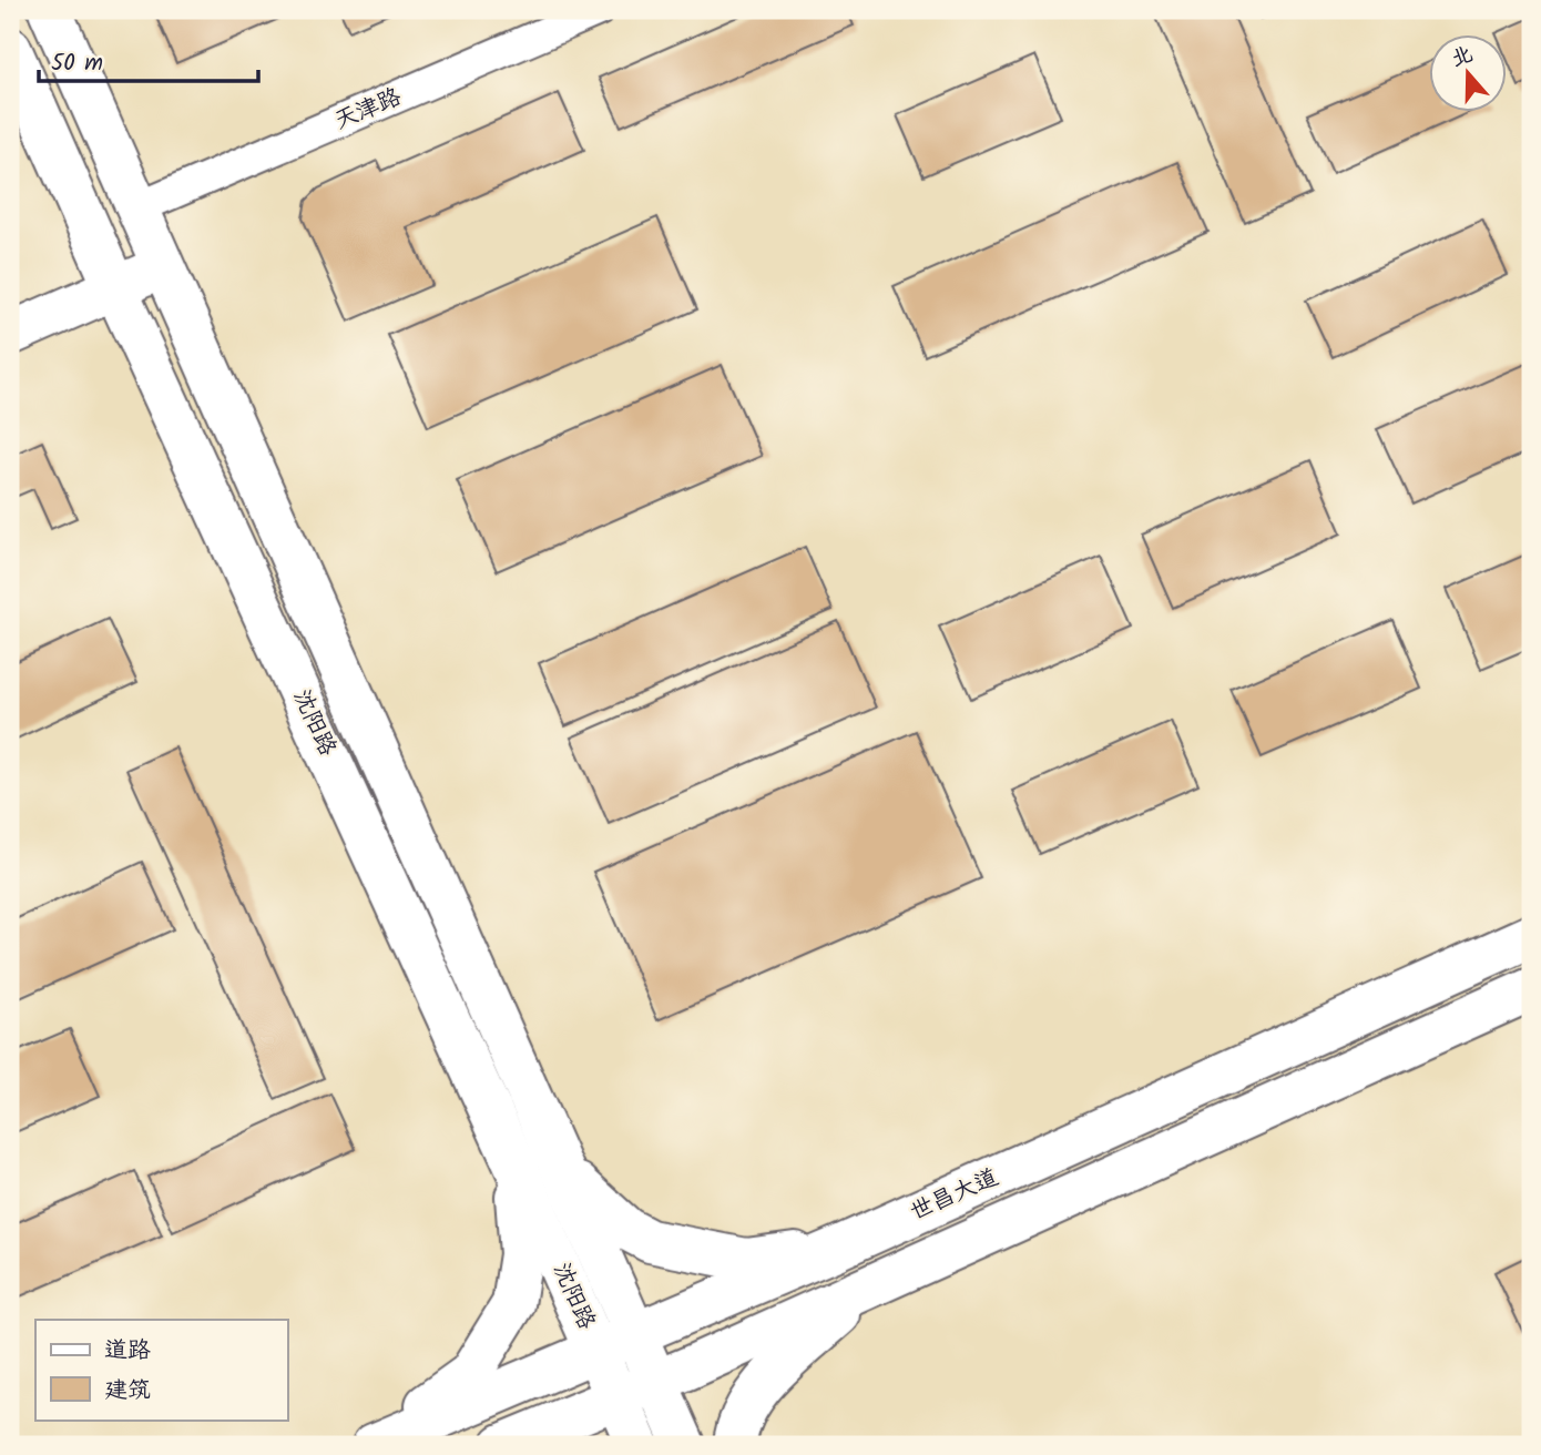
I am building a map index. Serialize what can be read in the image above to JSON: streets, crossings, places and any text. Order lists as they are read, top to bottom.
{
  "streets": {
    "main road": ["沈阳路", "世昌大道"],
    "street": ["天津路"]
  },
  "crossings": [
    ["天津路", "沈阳路"],
    ["沈阳路", "世昌大道"]
  ],
  "legend": ["道路", "建筑"],
  "scale_bar": "50 m",
  "north": "top"
}
